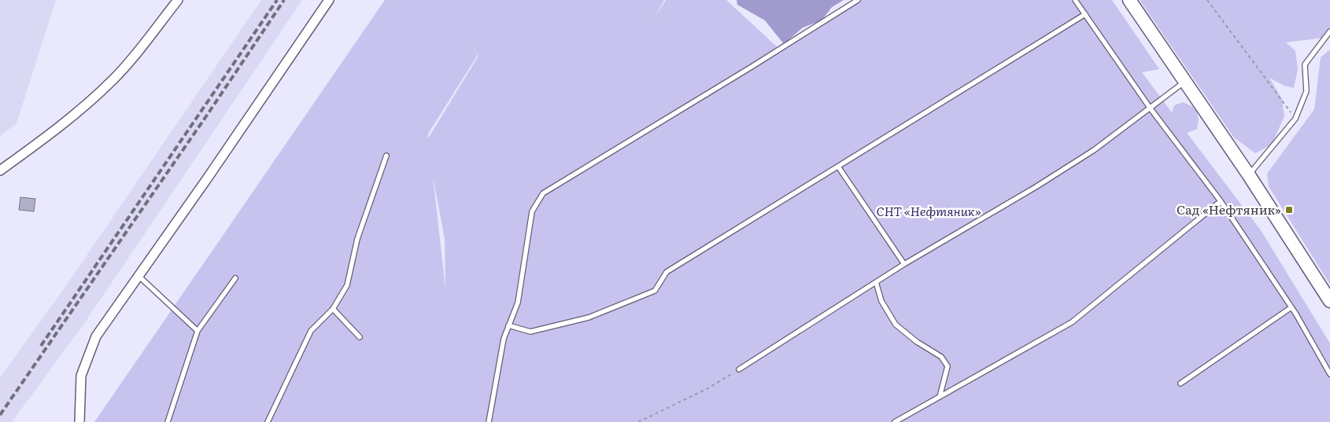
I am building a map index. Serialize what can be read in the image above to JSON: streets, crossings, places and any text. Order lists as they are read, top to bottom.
{
  "parks": ["СНТ «Нефтяник»"],
  "places": {
    "transit": ["Сад «Нефтяник»"]
  }
}
